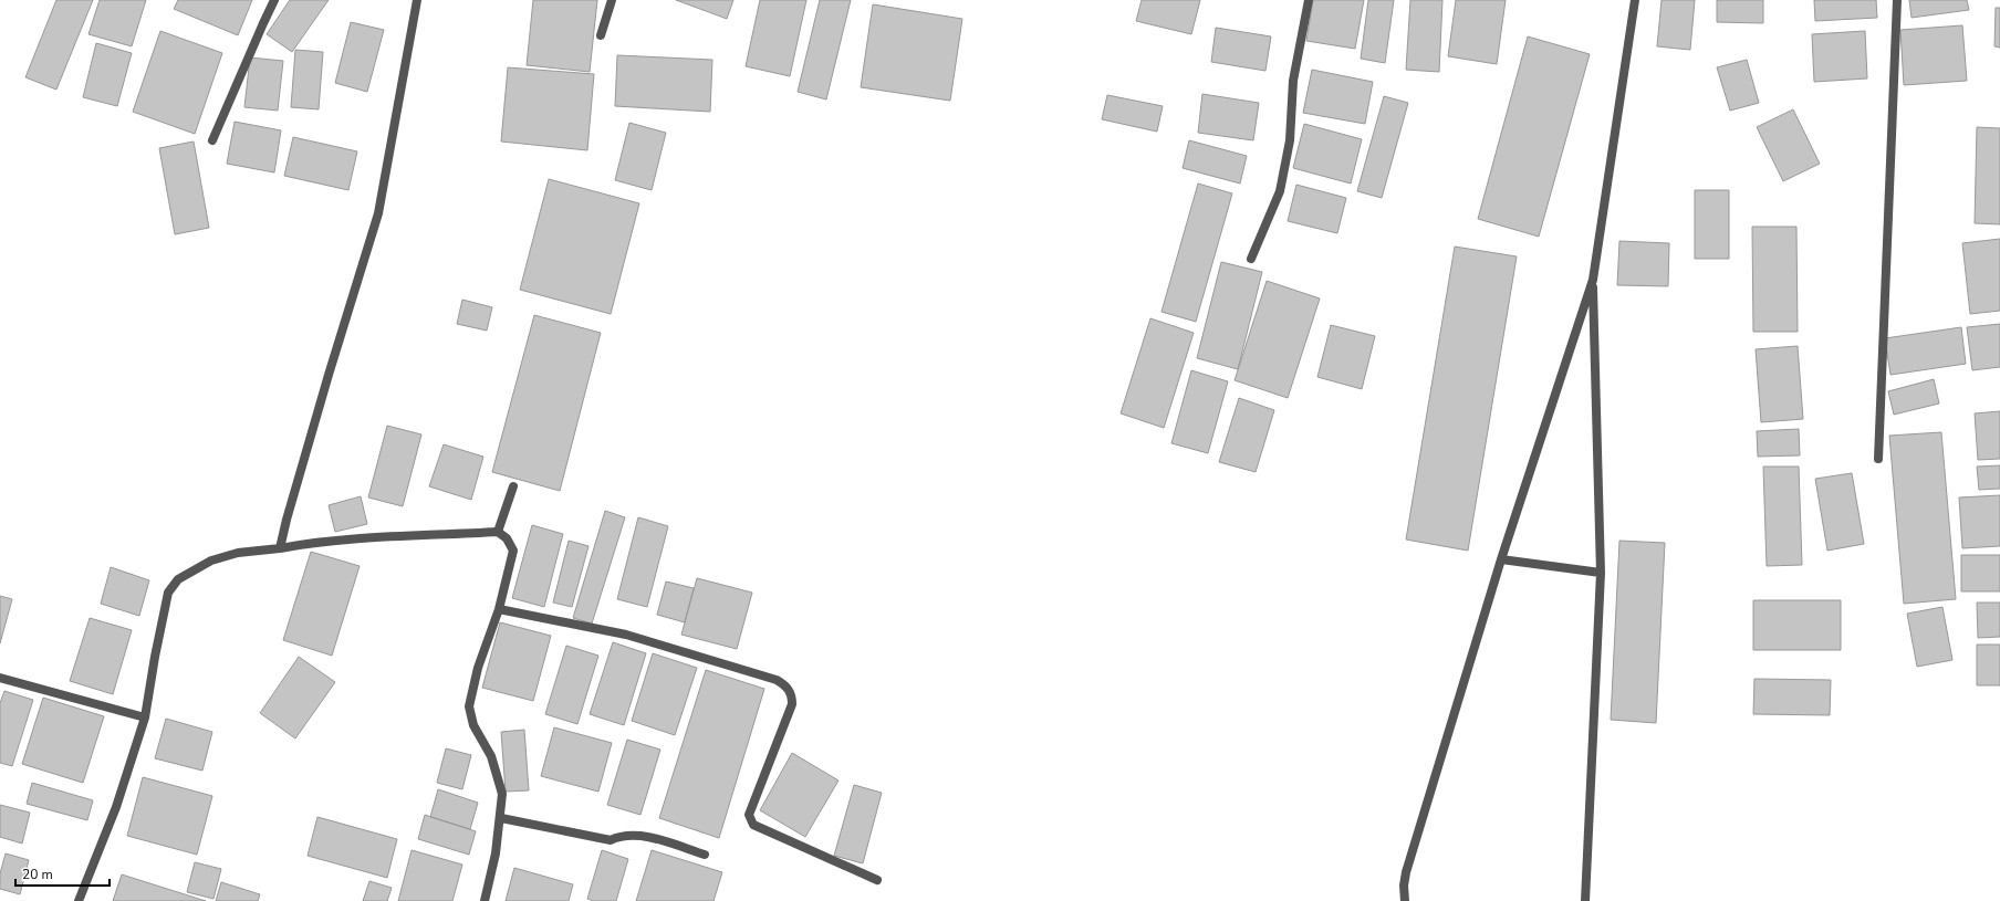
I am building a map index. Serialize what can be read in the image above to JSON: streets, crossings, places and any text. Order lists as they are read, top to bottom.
{
  "scale_bar": "20 m"
}
